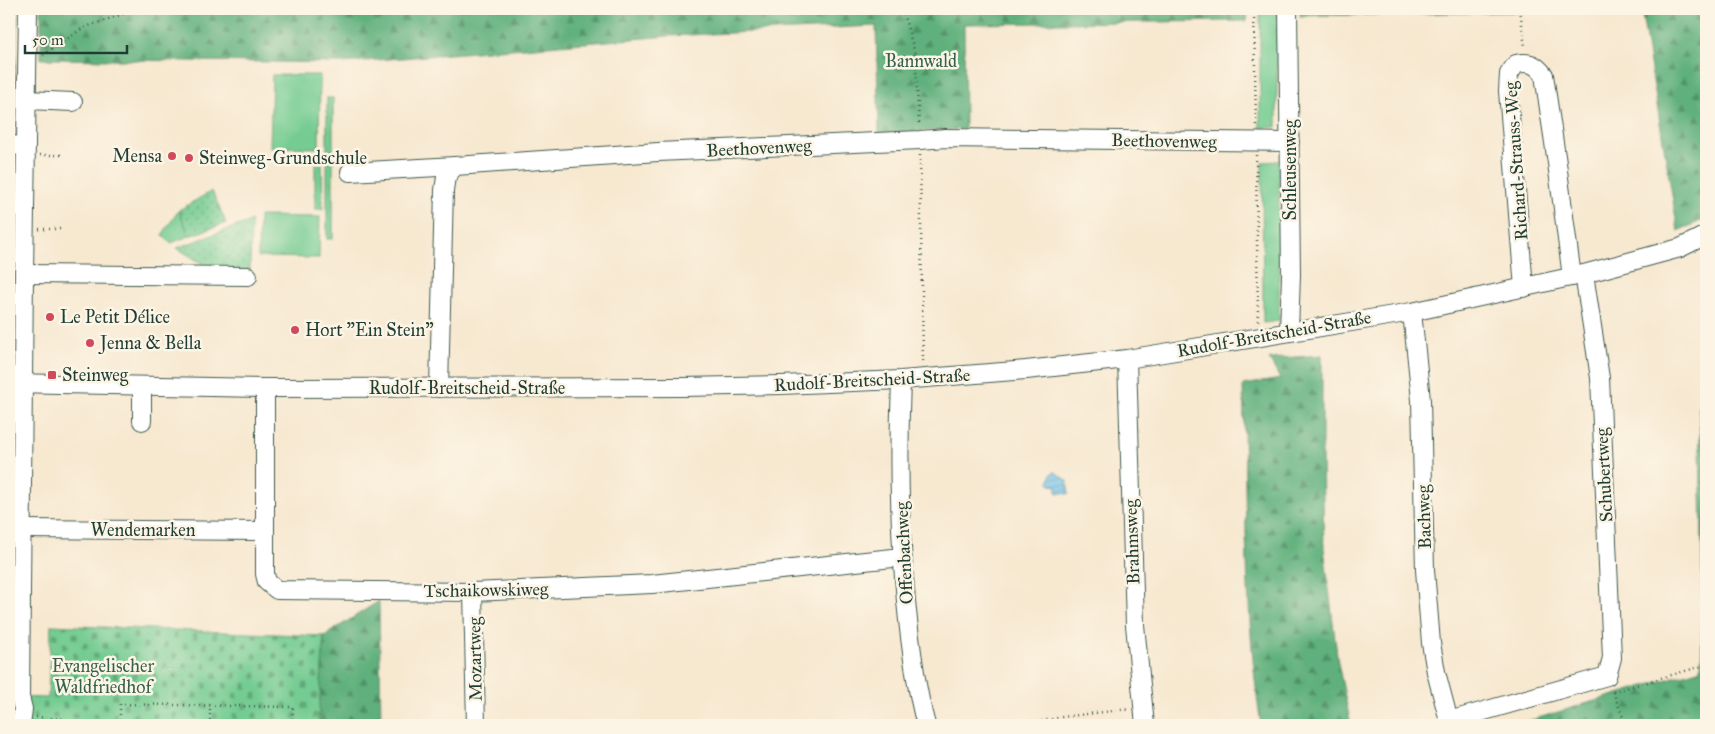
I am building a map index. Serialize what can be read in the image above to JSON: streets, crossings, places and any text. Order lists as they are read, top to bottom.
{
  "streets": {
    "street": [
      "Beethovenweg",
      "Richard-Strauss-Weg",
      "Schleusenweg",
      "Rudolf-Breitscheid-Straße",
      "Schubertweg",
      "Bachweg",
      "Wendemarken",
      "Brahmsweg",
      "Offenbachweg",
      "Tschaikowskiweg",
      "Mozartweg"
    ]
  },
  "crossings": [
    ["Beethovenweg", "Schleusenweg"],
    ["Richard-Strauss-Weg", "Rudolf-Breitscheid-Straße"],
    ["Richard-Strauss-Weg", "Schubertweg"],
    ["Schleusenweg", "Rudolf-Breitscheid-Straße"],
    ["Rudolf-Breitscheid-Straße", "Schubertweg"],
    ["Rudolf-Breitscheid-Straße", "Bachweg"],
    ["Rudolf-Breitscheid-Straße", "Brahmsweg"],
    ["Rudolf-Breitscheid-Straße", "Offenbachweg"],
    ["Rudolf-Breitscheid-Straße", "Tschaikowskiweg"],
    ["Schubertweg", "Bachweg"],
    ["Wendemarken", "Tschaikowskiweg"],
    ["Offenbachweg", "Tschaikowskiweg"],
    ["Tschaikowskiweg", "Mozartweg"]
  ],
  "parks": ["Bannwald", "Evangelischer Waldfriedhof"],
  "places": {
    "other": [
      "Mensa",
      "Steinweg-Grundschule",
      "Le Petit Délice",
      "Hort \"Ein Stein\"",
      "Jenna & Bella"
    ],
    "transit": ["Steinweg"]
  },
  "scale_bar": "50 m"
}
